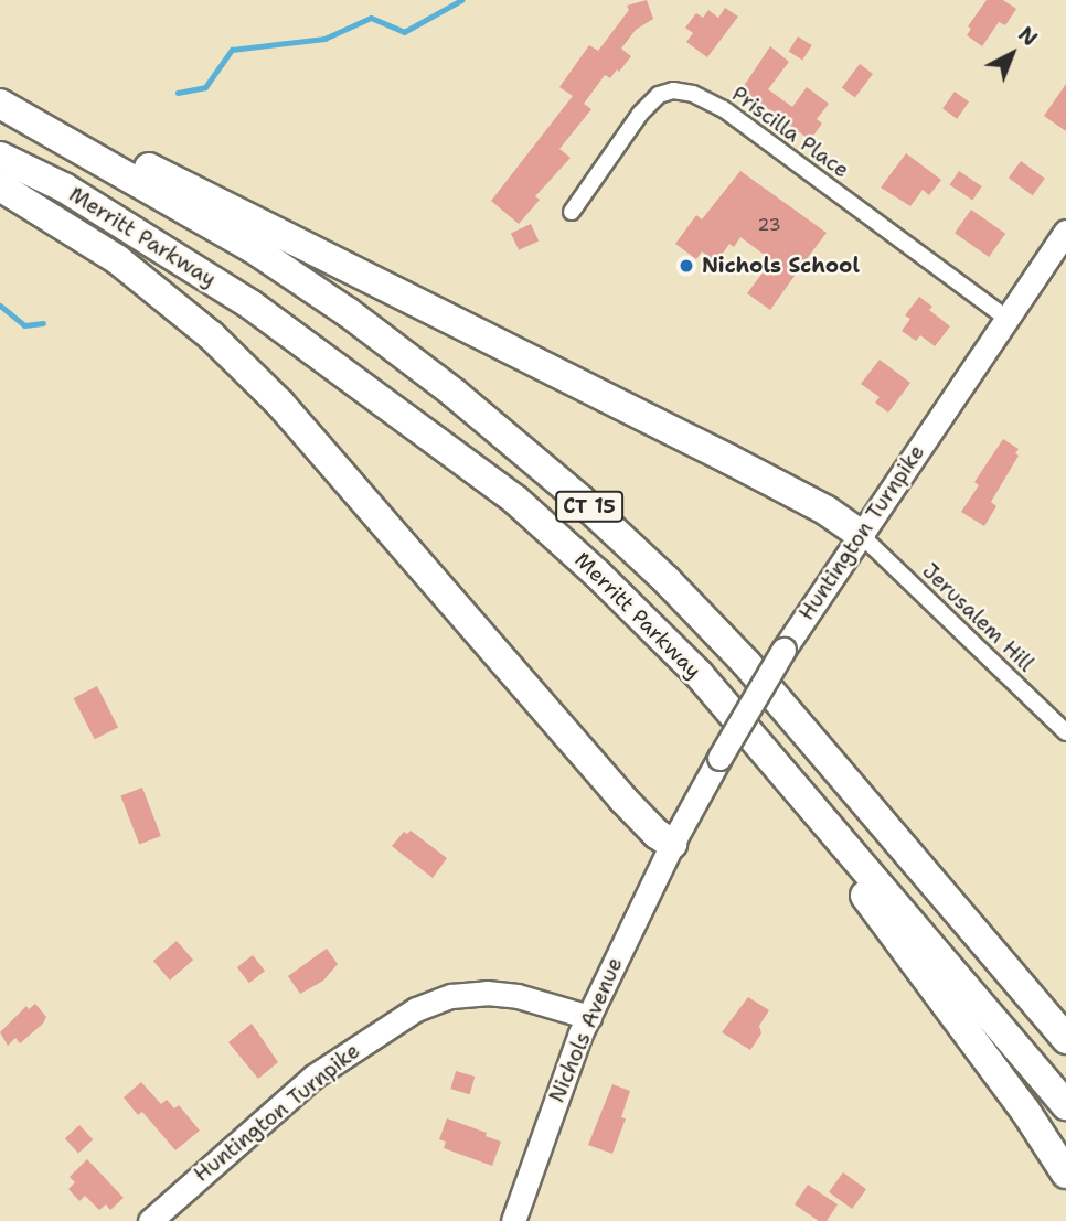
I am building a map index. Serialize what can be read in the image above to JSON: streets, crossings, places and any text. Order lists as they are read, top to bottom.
{
  "streets": {
    "highway": ["Merritt Parkway", "CT 15"],
    "main road": ["Huntington Turnpike", "Nichols Avenue"],
    "street": ["Priscilla Place", "Jerusalem Hill"]
  },
  "crossings": [
    ["Priscilla Place", "Huntington Turnpike"],
    ["Huntington Turnpike", "Jerusalem Hill"],
    ["Huntington Turnpike", "Nichols Avenue"]
  ],
  "places": ["Nichols School"],
  "house_numbers": ["23"],
  "north": "top right"
}
